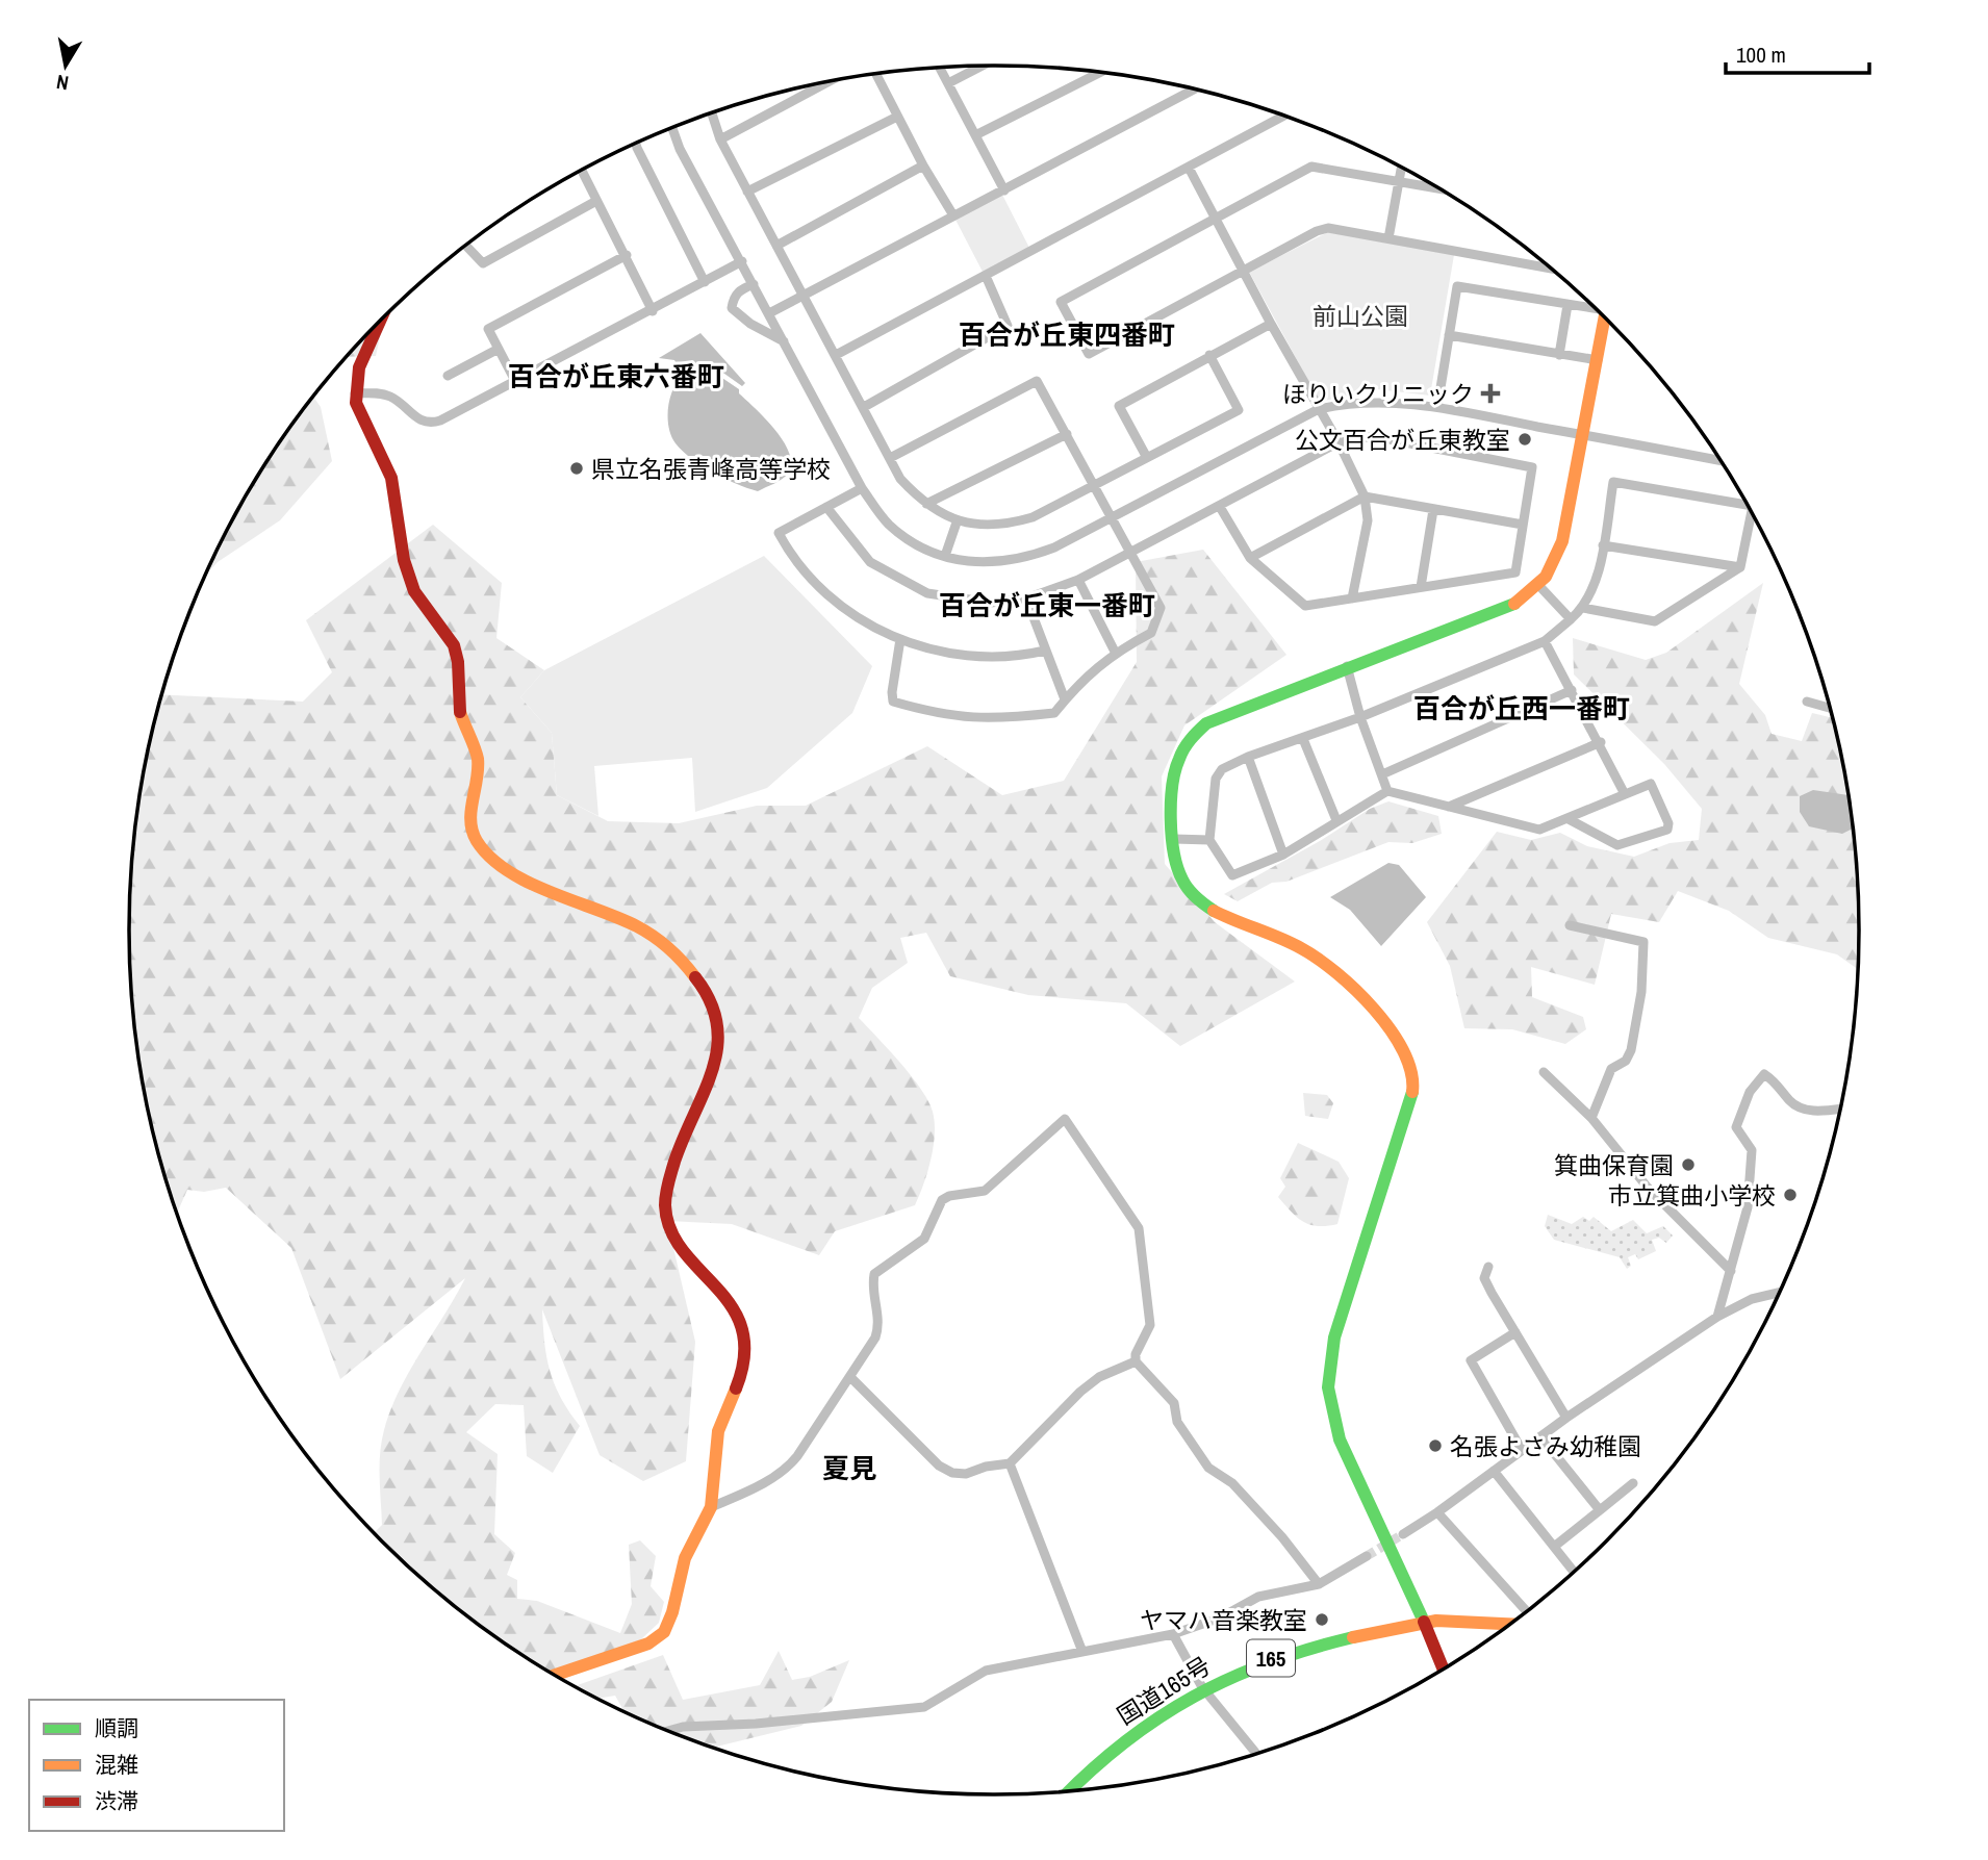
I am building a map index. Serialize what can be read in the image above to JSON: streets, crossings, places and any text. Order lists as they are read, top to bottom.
{
  "streets": {
    "main road": ["165", "国道165号"]
  },
  "districts": [
    "百合が丘東四番町",
    "百合が丘東六番町",
    "百合が丘東一番町",
    "百合が丘西一番町",
    "夏見"
  ],
  "parks": ["前山公園"],
  "places": {
    "health": ["ほりいクリニック"],
    "other": [
      "公文百合が丘東教室",
      "県立名張青峰高等学校",
      "箕曲保育園",
      "市立箕曲小学校",
      "名張よさみ幼稚園",
      "ヤマハ音楽教室"
    ]
  },
  "legend": ["順調", "混雑", "渋滞"],
  "scale_bar": "100 m",
  "north": "bottom"
}
